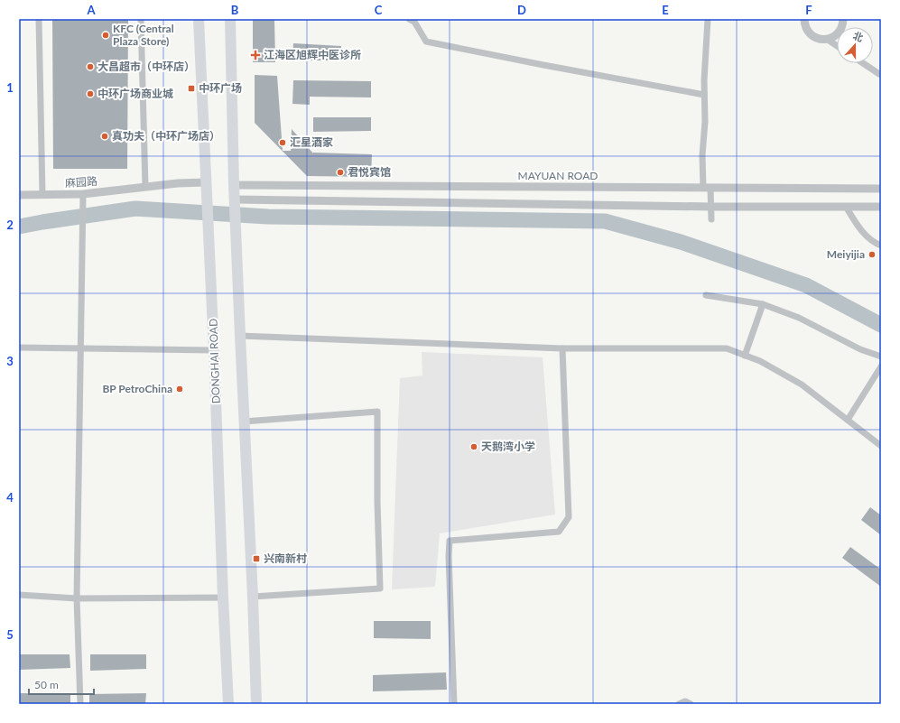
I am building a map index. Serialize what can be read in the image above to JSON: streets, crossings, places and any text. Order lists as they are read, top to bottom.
{
  "streets": {
    "main road": ["DONGHAI ROAD"],
    "street": ["MAYUAN ROAD", "麻园路"]
  },
  "crossings": [
    ["麻园路", "DONGHAI ROAD"]
  ],
  "places": {
    "other": [
      "KFC (Central Plaza Store)",
      "大昌超市（中环店）",
      "中环广场商业城",
      "真功夫（中环广场店）",
      "汇星酒家",
      "君悦宾馆",
      "Meiyijia",
      "BP PetroChina",
      "天鹅湾小学"
    ],
    "health": ["江海区旭辉中医诊所"],
    "transit": ["中环广场", "兴南新村"]
  },
  "scale_bar": "50 m",
  "north": "top",
  "grid": {
    "columns": [
      "A",
      "B",
      "C",
      "D",
      "E",
      "F"
    ],
    "rows": [
      "1",
      "2",
      "3",
      "4",
      "5"
    ]
  }
}
